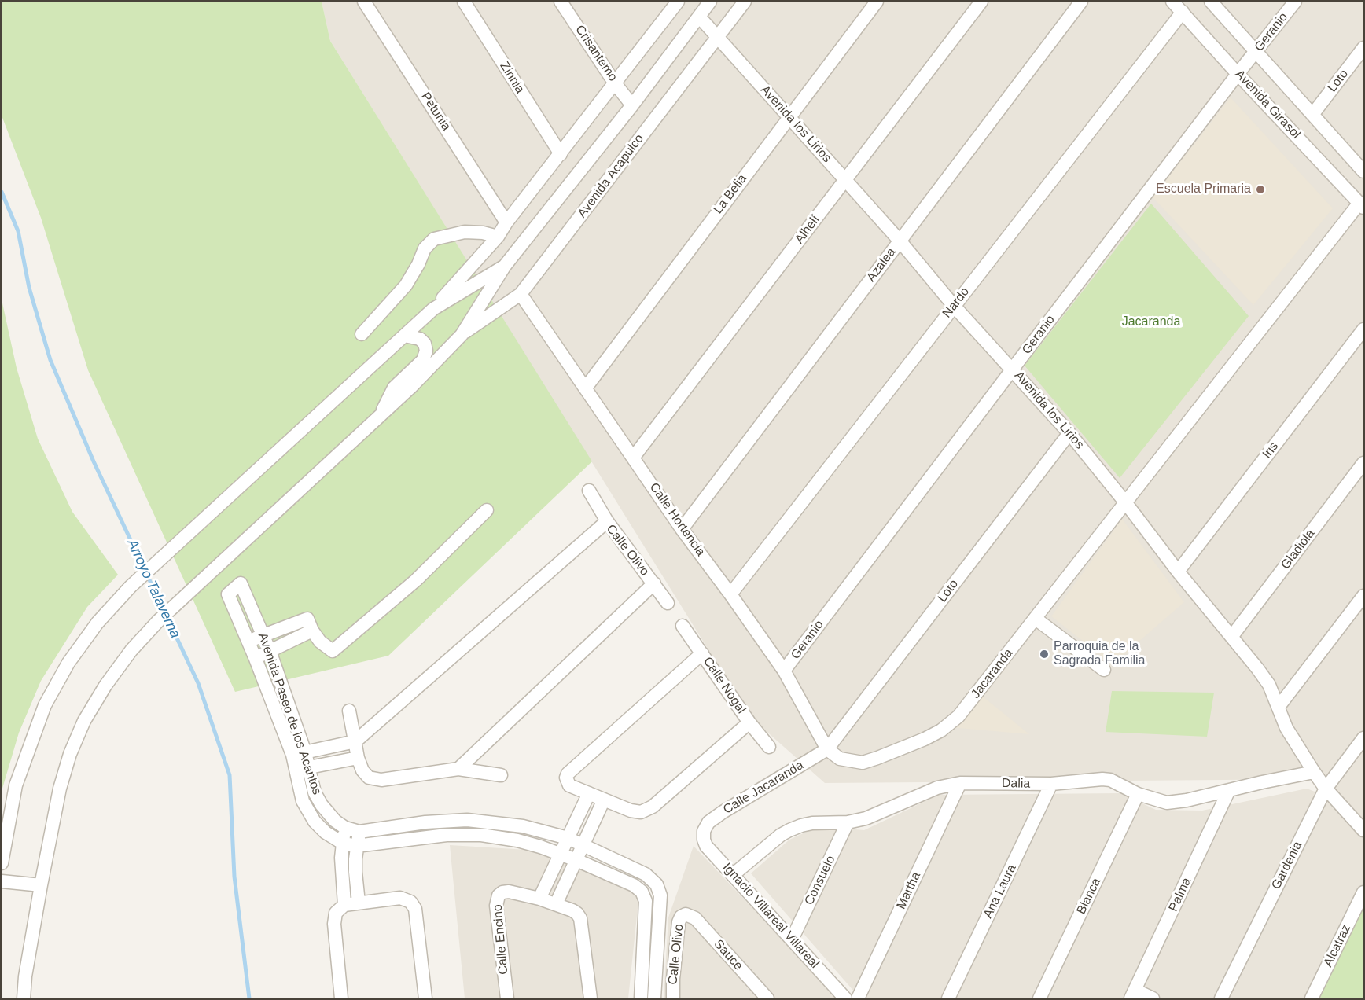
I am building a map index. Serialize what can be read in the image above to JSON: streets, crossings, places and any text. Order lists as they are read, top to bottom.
{
  "streets": {
    "street": [
      "Geranio",
      "Crisantemo",
      "Zinnia",
      "Loto",
      "Avenida Girasol",
      "Petunia",
      "Avenida los Lirios",
      "Avenida Acapulco",
      "La Belia",
      "Alhelí",
      "Azalea",
      "Nardo",
      "Iris",
      "Calle Hortencia",
      "Gladiola",
      "Calle Olivo",
      "Jacaranda",
      "Calle Nogal",
      "Avenida Paseo de los Acantos",
      "Dalia",
      "Calle Jacaranda",
      "Gardenia",
      "Consuelo",
      "Martha",
      "Ana Laura",
      "Palma",
      "Blanca",
      "Ignacio Villareal Villareal",
      "Calle Encino",
      "Alcatraz",
      "Sauce"
    ]
  },
  "crossings": [
    ["Geranio", "Avenida Girasol"],
    ["Geranio", "Avenida los Lirios"],
    ["Geranio", "Calle Hortencia"],
    ["Crisantemo", "Avenida Acapulco"],
    ["Loto", "Avenida Girasol"],
    ["Loto", "Avenida los Lirios"],
    ["Loto", "Calle Hortencia"],
    ["Loto", "Jacaranda"],
    ["Loto", "Calle Jacaranda"],
    ["Avenida Girasol", "Nardo"],
    ["Avenida Girasol", "Jacaranda"],
    ["Avenida los Lirios", "Avenida Acapulco"],
    ["Avenida los Lirios", "La Belia"],
    ["Avenida los Lirios", "Alhelí"],
    ["Avenida los Lirios", "Azalea"],
    ["Avenida los Lirios", "Nardo"],
    ["Avenida los Lirios", "Iris"],
    ["Avenida los Lirios", "Gladiola"],
    ["Avenida los Lirios", "Jacaranda"],
    ["Avenida los Lirios", "Dalia"],
    ["Avenida los Lirios", "Gardenia"],
    ["Avenida Acapulco", "Calle Hortencia"],
    ["La Belia", "Calle Hortencia"],
    ["Alhelí", "Calle Hortencia"],
    ["Azalea", "Calle Hortencia"],
    ["Nardo", "Calle Hortencia"],
    ["Calle Hortencia", "Jacaranda"],
    ["Calle Hortencia", "Calle Jacaranda"],
    ["Calle Olivo", "Avenida Paseo de los Acantos"],
    ["Calle Olivo", "Sauce"],
    ["Jacaranda", "Calle Jacaranda"],
    ["Dalia", "Consuelo"],
    ["Dalia", "Martha"],
    ["Dalia", "Ana Laura"],
    ["Dalia", "Palma"],
    ["Dalia", "Blanca"],
    ["Dalia", "Ignacio Villareal Villareal"],
    ["Calle Jacaranda", "Ignacio Villareal Villareal"],
    ["Consuelo", "Ignacio Villareal Villareal"]
  ],
  "water": ["Arroyo Talaverna"],
  "parks": ["Jacaranda"],
  "places": ["Escuela Primaria", "Parroquia de la Sagrada Familia"]
}
